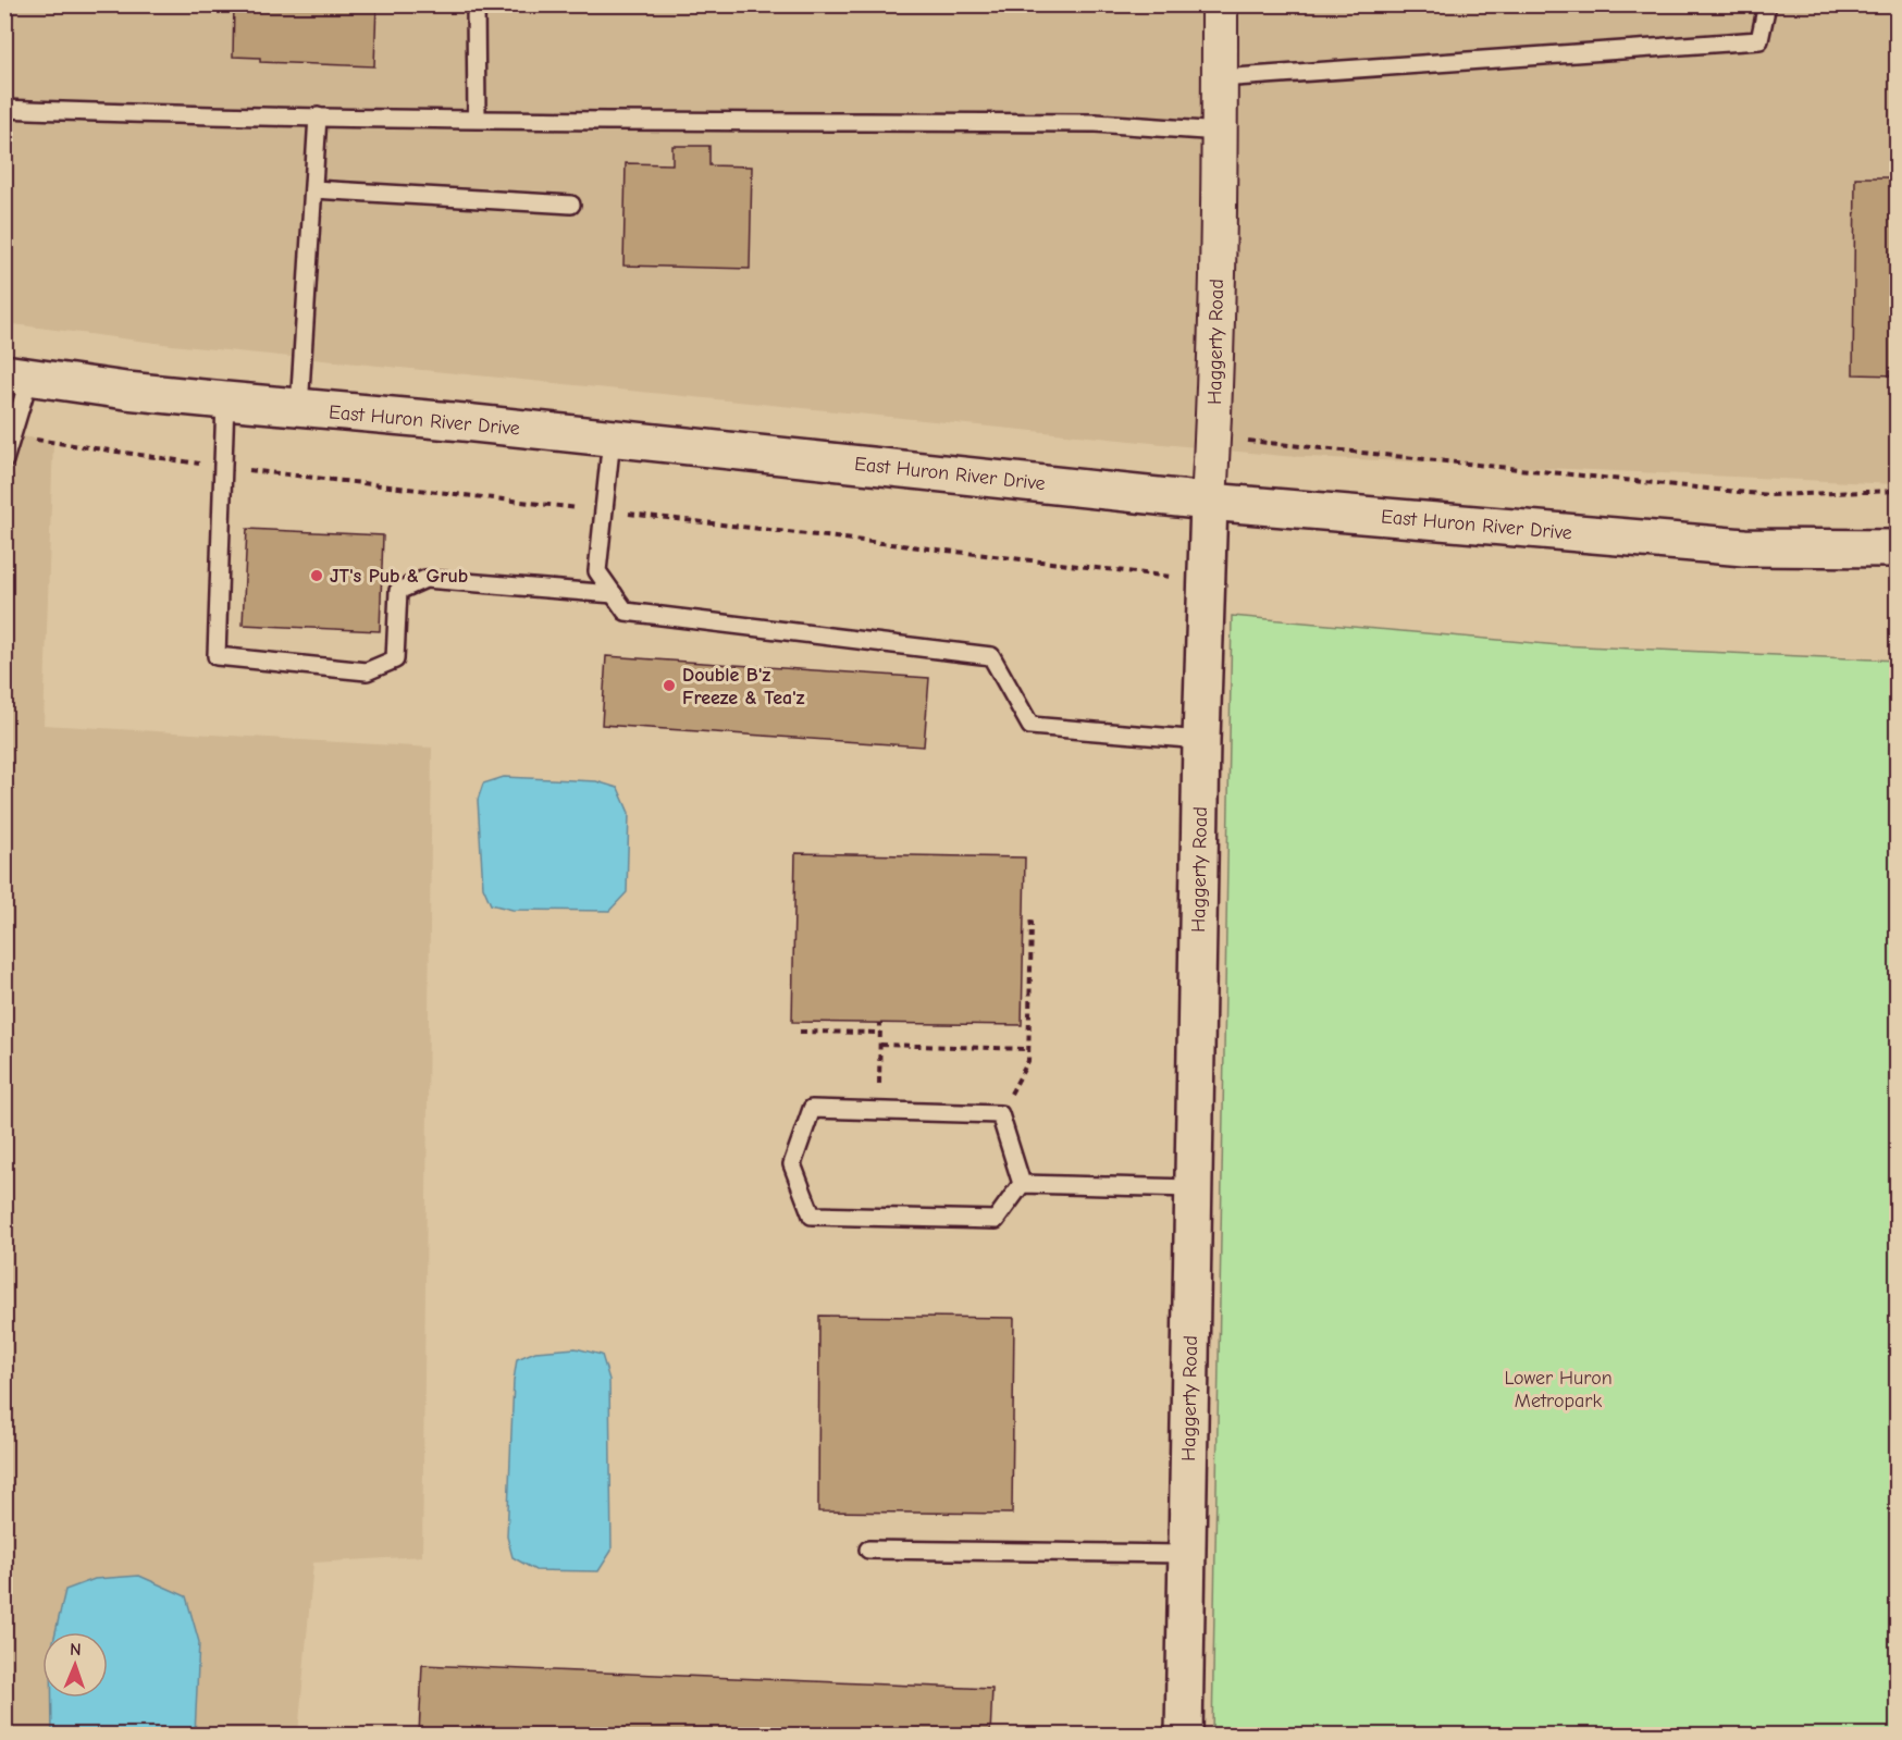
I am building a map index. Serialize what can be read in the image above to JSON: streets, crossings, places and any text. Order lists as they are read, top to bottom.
{
  "streets": {
    "main road": ["Haggerty Road", "East Huron River Drive"]
  },
  "crossings": [
    ["Haggerty Road", "East Huron River Drive"]
  ],
  "parks": ["Lower Huron Metropark"],
  "places": ["JT's Pub & Grub", "Double B'z Freeze & Tea'z"],
  "north": "top"
}
